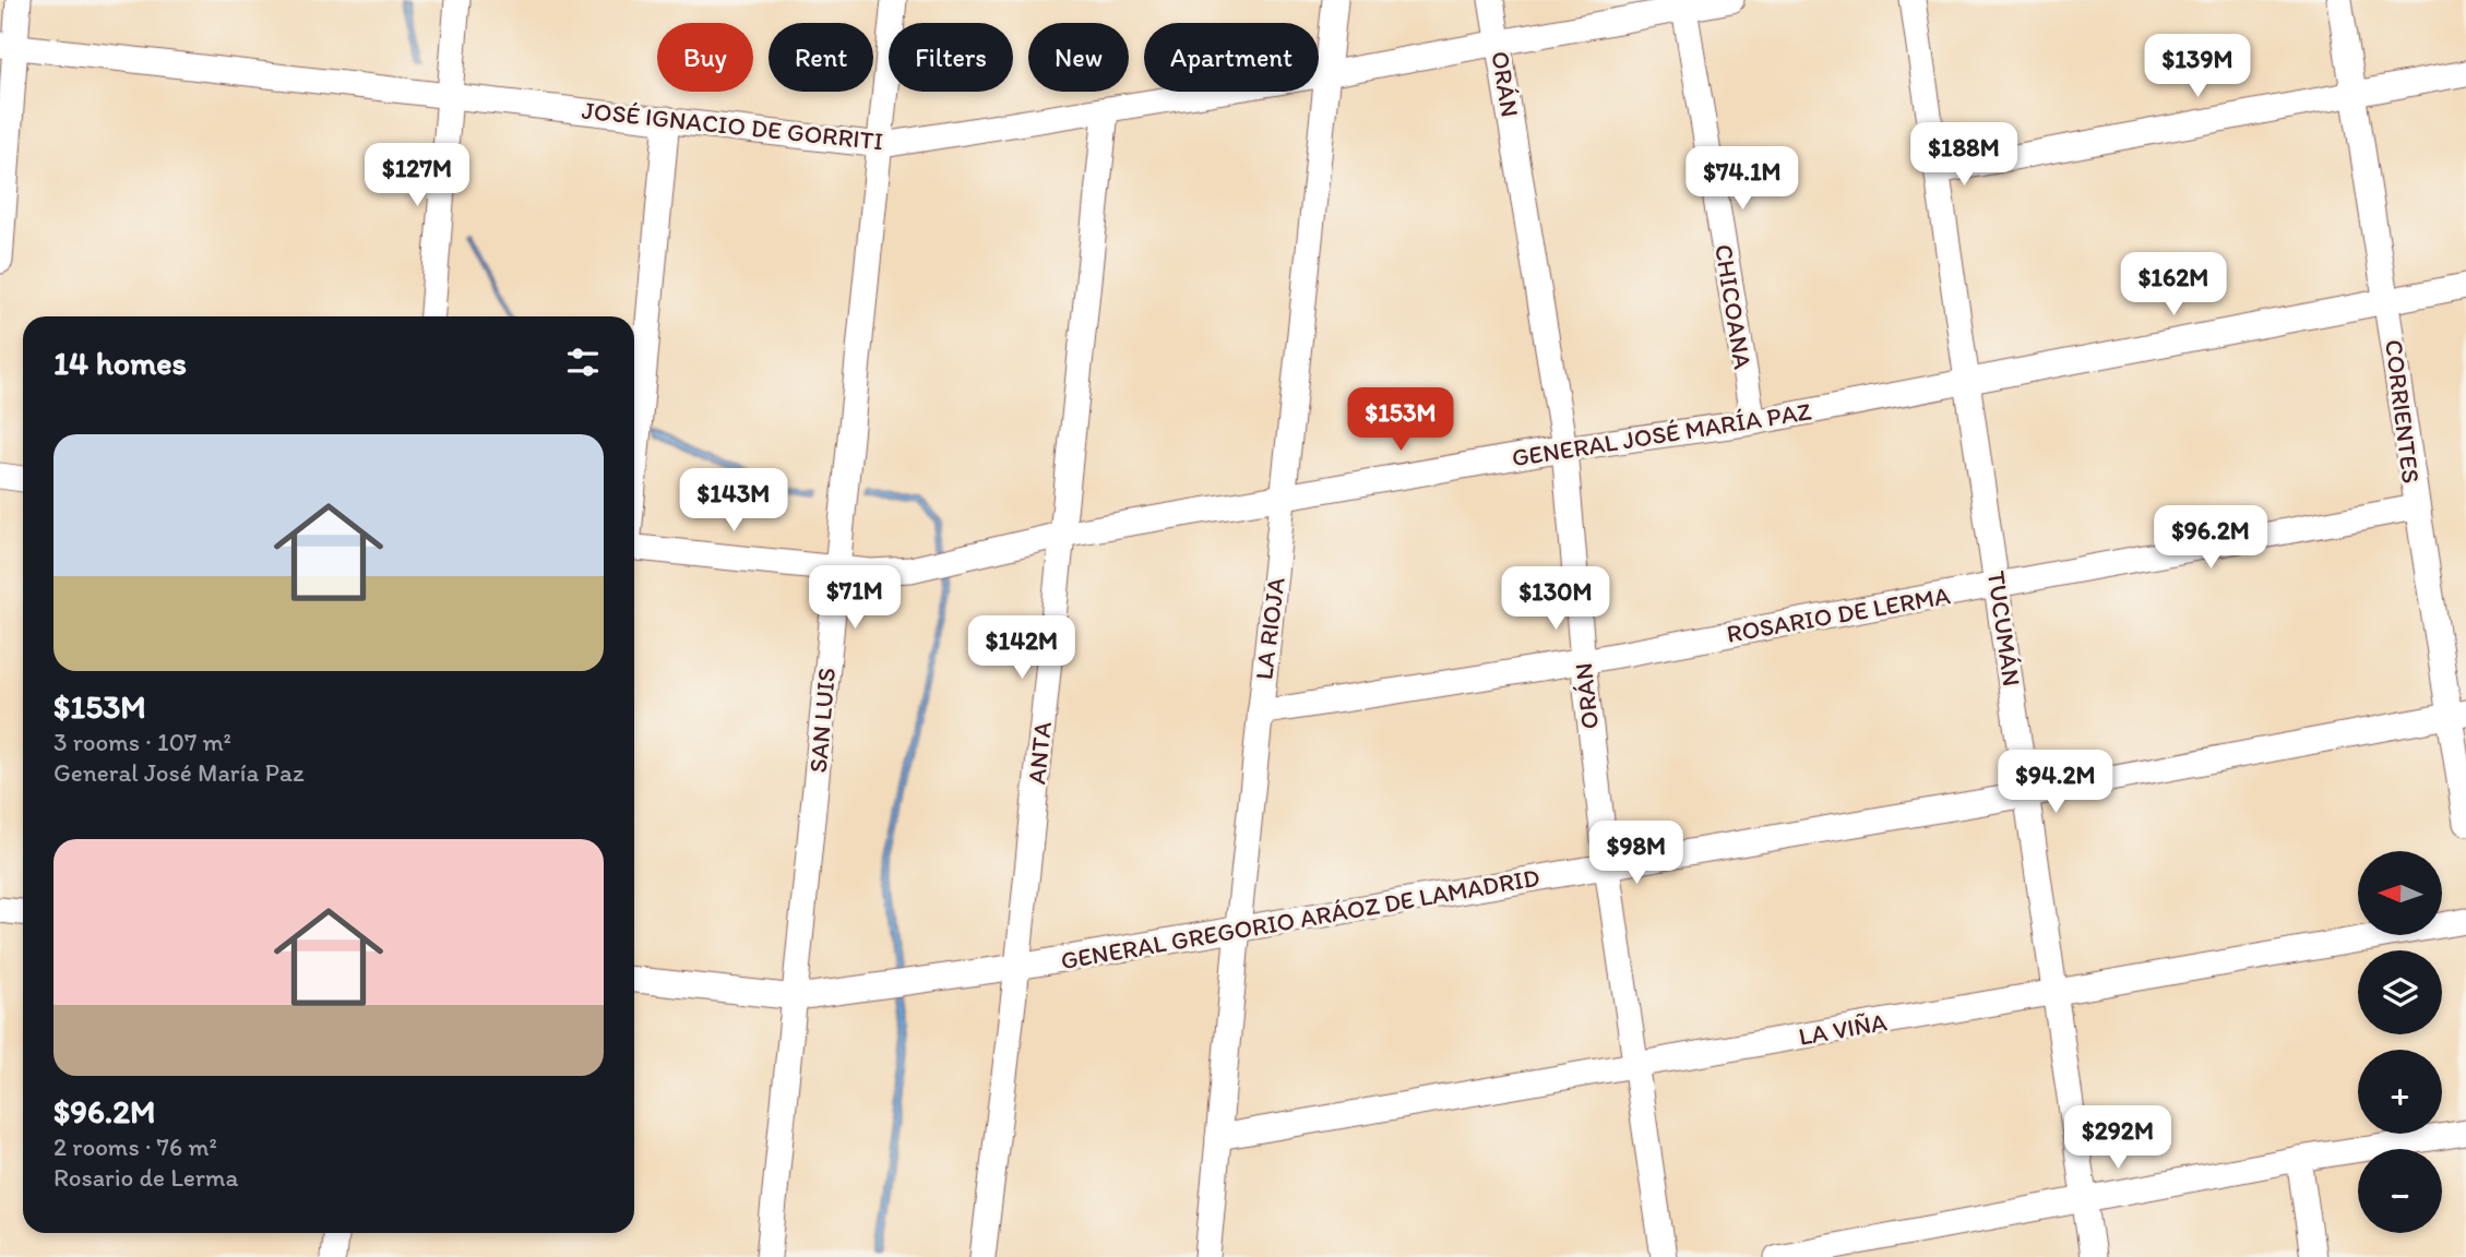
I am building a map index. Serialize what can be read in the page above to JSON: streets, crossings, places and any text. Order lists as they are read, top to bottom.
{
  "streets": {
    "street": [
      "ORÁN",
      "JOSÉ IGNACIO DE GORRITI",
      "CHICOANA",
      "CORRIENTES",
      "GENERAL JOSÉ MARÍA PAZ",
      "ROSARIO DE LERMA",
      "LA RIOJA",
      "TUCUMÁN",
      "SAN LUIS",
      "ANTA",
      "GENERAL GREGORIO ARÁOZ DE LAMADRID",
      "LA VIÑA"
    ]
  },
  "crossings": [
    ["ORÁN", "JOSÉ IGNACIO DE GORRITI"],
    ["ORÁN", "GENERAL JOSÉ MARÍA PAZ"],
    ["ORÁN", "ROSARIO DE LERMA"],
    ["ORÁN", "GENERAL GREGORIO ARÁOZ DE LAMADRID"],
    ["ORÁN", "LA VIÑA"],
    ["JOSÉ IGNACIO DE GORRITI", "CHICOANA"],
    ["JOSÉ IGNACIO DE GORRITI", "LA RIOJA"],
    ["JOSÉ IGNACIO DE GORRITI", "SAN LUIS"],
    ["JOSÉ IGNACIO DE GORRITI", "ANTA"],
    ["CHICOANA", "GENERAL JOSÉ MARÍA PAZ"],
    ["CORRIENTES", "GENERAL JOSÉ MARÍA PAZ"],
    ["CORRIENTES", "ROSARIO DE LERMA"],
    ["CORRIENTES", "GENERAL GREGORIO ARÁOZ DE LAMADRID"],
    ["GENERAL JOSÉ MARÍA PAZ", "LA RIOJA"],
    ["GENERAL JOSÉ MARÍA PAZ", "TUCUMÁN"],
    ["GENERAL JOSÉ MARÍA PAZ", "SAN LUIS"],
    ["GENERAL JOSÉ MARÍA PAZ", "ANTA"],
    ["ROSARIO DE LERMA", "LA RIOJA"],
    ["ROSARIO DE LERMA", "TUCUMÁN"],
    ["LA RIOJA", "GENERAL GREGORIO ARÁOZ DE LAMADRID"],
    ["LA RIOJA", "LA VIÑA"],
    ["TUCUMÁN", "GENERAL GREGORIO ARÁOZ DE LAMADRID"],
    ["TUCUMÁN", "LA VIÑA"],
    ["SAN LUIS", "GENERAL GREGORIO ARÁOZ DE LAMADRID"],
    ["ANTA", "GENERAL GREGORIO ARÁOZ DE LAMADRID"]
  ],
  "north": "left",
  "page": {
    "chip": [
      "Buy",
      "Rent",
      "Filters",
      "New",
      "Apartment"
    ],
    "price": [
      "$139M",
      "$188M",
      "$127M",
      "$74.1M",
      "$162M",
      "$153M",
      "$143M",
      "$96.2M",
      "$71M",
      "$130M",
      "$142M",
      "$94.2M",
      "$98M",
      "$292M"
    ],
    "heading": "14 homes",
    "list": [
      {
        "name": "$153M",
        "note": "3 rooms · 107 m² · General José María Paz"
      },
      {
        "name": "$96.2M",
        "note": "2 rooms · 76 m² · Rosario de Lerma"
      }
    ],
    "map_buttons": ["+", "−"]
  }
}
